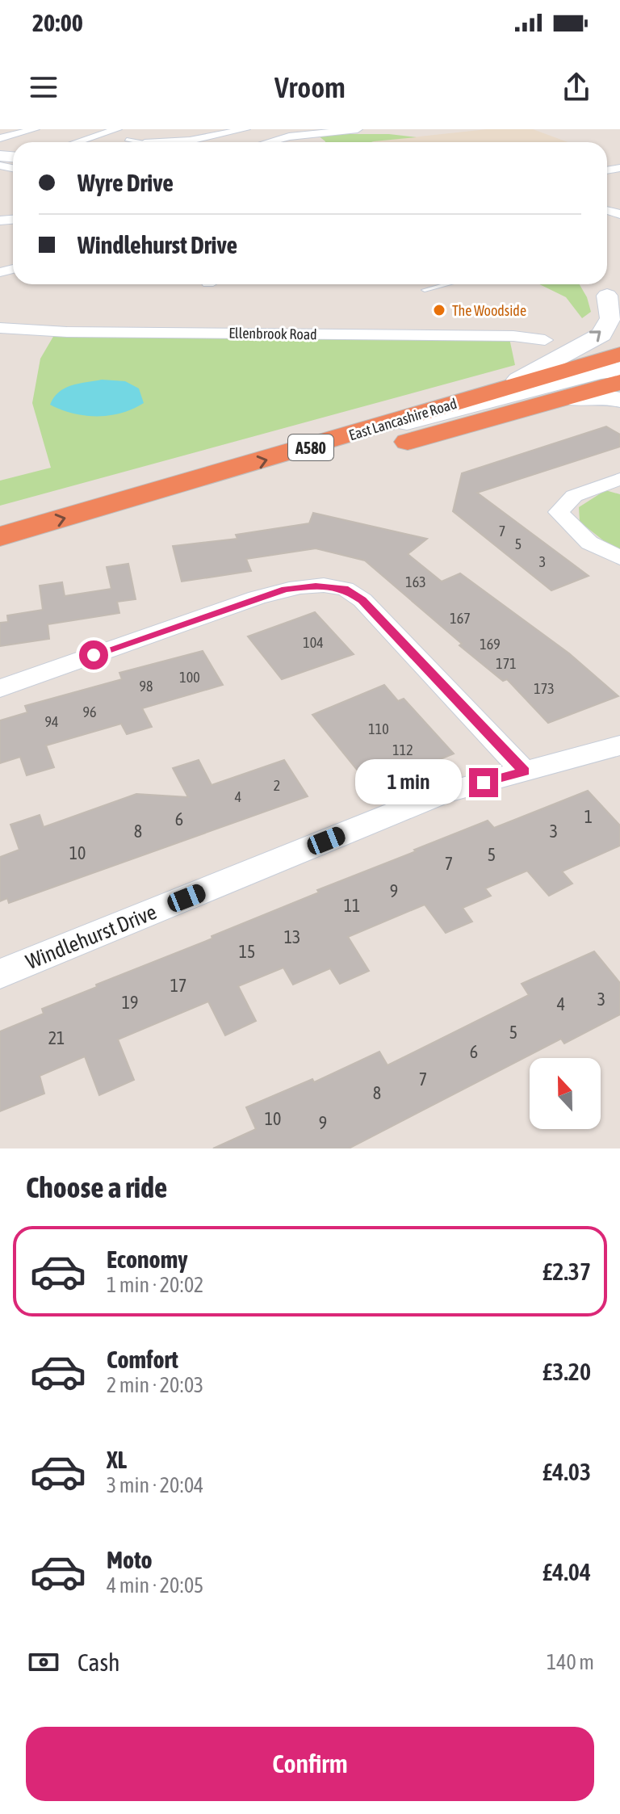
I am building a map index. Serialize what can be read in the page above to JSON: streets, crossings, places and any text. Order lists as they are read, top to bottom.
{
  "streets": {
    "highway": ["East Lancashire Road", "A580"],
    "street": ["Ellenbrook Road", "Windlehurst Drive"]
  },
  "places": ["The Woodside"],
  "house_numbers": [
    "7",
    "5",
    "3",
    "163",
    "167",
    "104",
    "169",
    "171",
    "100",
    "98",
    "173",
    "96",
    "94",
    "110",
    "112",
    "2",
    "4",
    "1",
    "6",
    "8",
    "3",
    "10",
    "5",
    "7",
    "9",
    "11",
    "13",
    "15",
    "17",
    "3",
    "19",
    "4",
    "5",
    "21",
    "6",
    "7",
    "8",
    "10",
    "9"
  ],
  "north": "top",
  "page": {
    "status": "20:00",
    "header": "Vroom",
    "banner": ["Wyre Drive", "Windlehurst Drive"],
    "bubble": "1 min",
    "heading": "Choose a ride",
    "list": [
      {
        "name": "Economy",
        "note": "1 min · 20:02",
        "value": "£2.37"
      },
      {
        "name": "Comfort",
        "note": "2 min · 20:03",
        "value": "£3.20"
      },
      {
        "name": "XL",
        "note": "3 min · 20:04",
        "value": "£4.03"
      },
      {
        "name": "Moto",
        "note": "4 min · 20:05",
        "value": "£4.04"
      }
    ],
    "pay": ["Cash", "140 m"],
    "buttons": "Confirm"
  }
}
